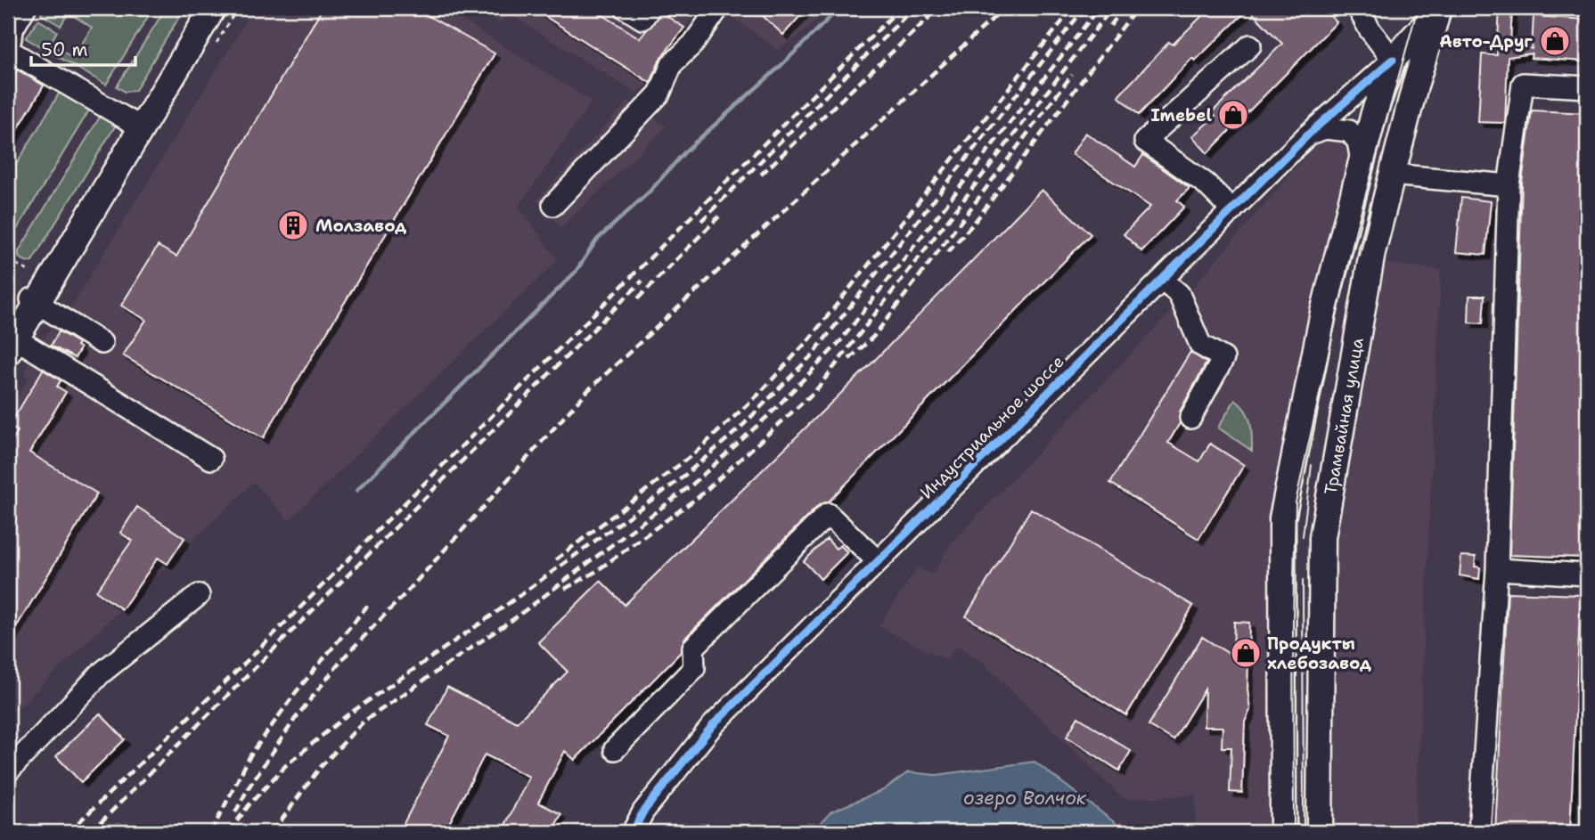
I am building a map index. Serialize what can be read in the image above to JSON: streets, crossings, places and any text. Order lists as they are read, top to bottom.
{
  "streets": {
    "main road": ["Трамвайная улица", "Индустриальное шоссе"]
  },
  "crossings": [
    ["Трамвайная улица", "Индустриальное шоссе"]
  ],
  "water": ["озеро Волчок"],
  "places": {
    "shop": ["Авто-Друг", "Imebel", "Продукты хлебозавод"],
    "building": ["Молзавод"]
  },
  "scale_bar": "50 m"
}
